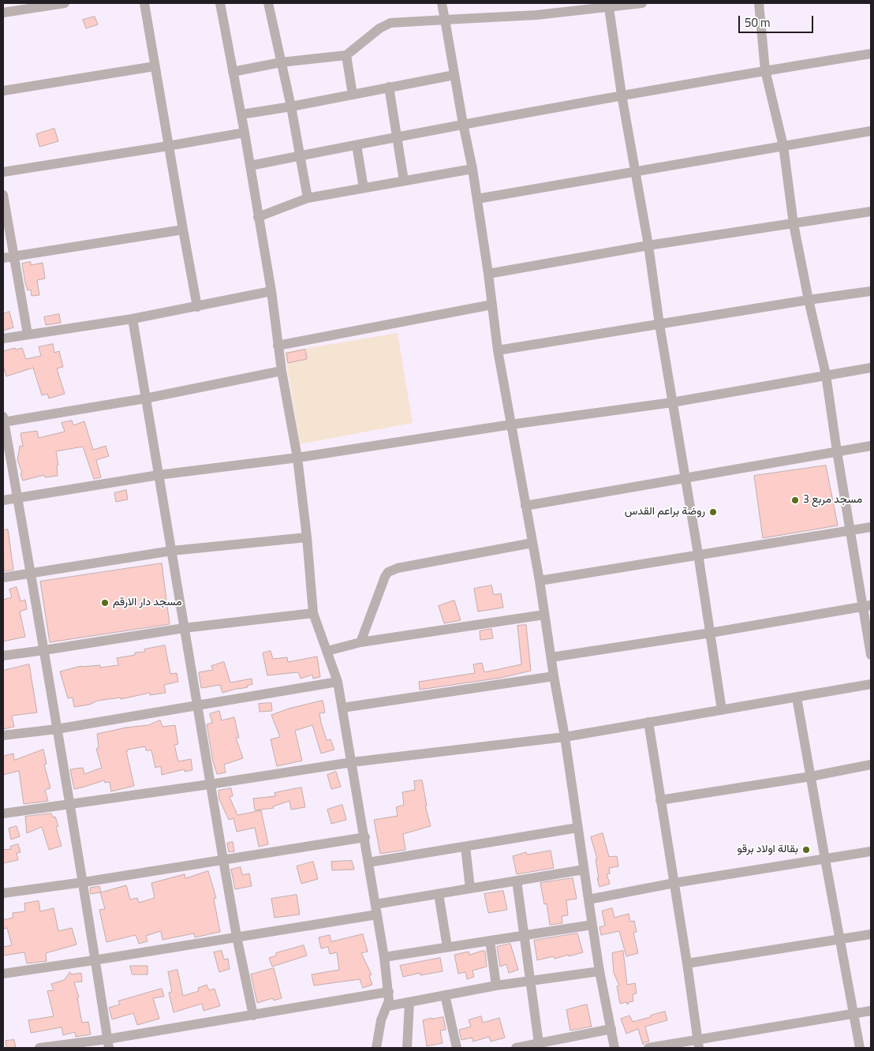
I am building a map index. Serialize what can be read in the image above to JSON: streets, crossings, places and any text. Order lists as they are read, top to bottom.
{
  "places": [
    "مسجد مربع 3",
    "روضة براعم القدس",
    "مسجد دار الارقم",
    "بقالة اولاد برقو"
  ],
  "scale_bar": "50 m"
}
